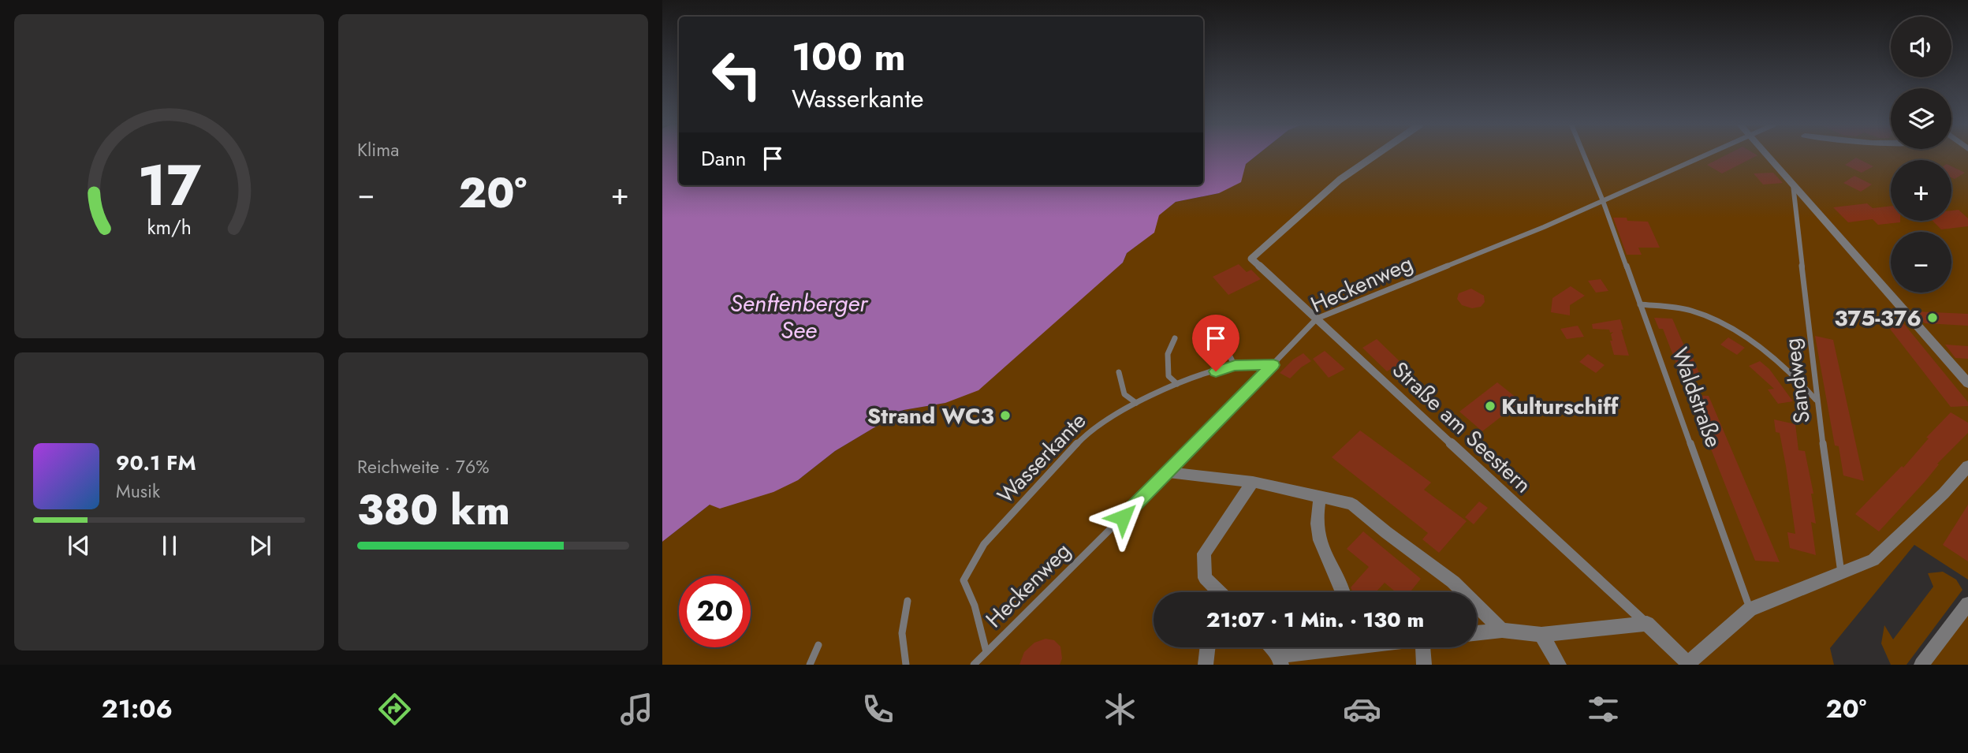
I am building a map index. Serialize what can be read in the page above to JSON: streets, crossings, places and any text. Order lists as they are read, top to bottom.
{
  "streets": {
    "street": ["Straße am Seestern"],
    "lane": [
      "Heckenweg",
      "Sandweg",
      "Waldstraße",
      "Wasserkante"
    ]
  },
  "crossings": [
    ["Heckenweg", "Waldstraße"],
    ["Heckenweg", "Straße am Seestern"],
    ["Heckenweg", "Wasserkante"]
  ],
  "water": ["Senftenberger See"],
  "places": ["375-376", "Kulturschiff", "Strand WC3"],
  "page": {
    "tile": [
      "Klima",
      ["Reichweite · 76%", "380 km"]
    ],
    "map_buttons": ["+", "−"],
    "turn": ["100 m", "Wasserkante"],
    "then": "Dann",
    "heat": ["−", "20°", "+"],
    "song": ["90.1 FM", "Musik"],
    "limit": "20",
    "trip": "21:07 · 1 Min. · 130 m",
    "tabs": ["21:06", "20°"],
    "gauge": ["17", "km/h"]
  }
}
